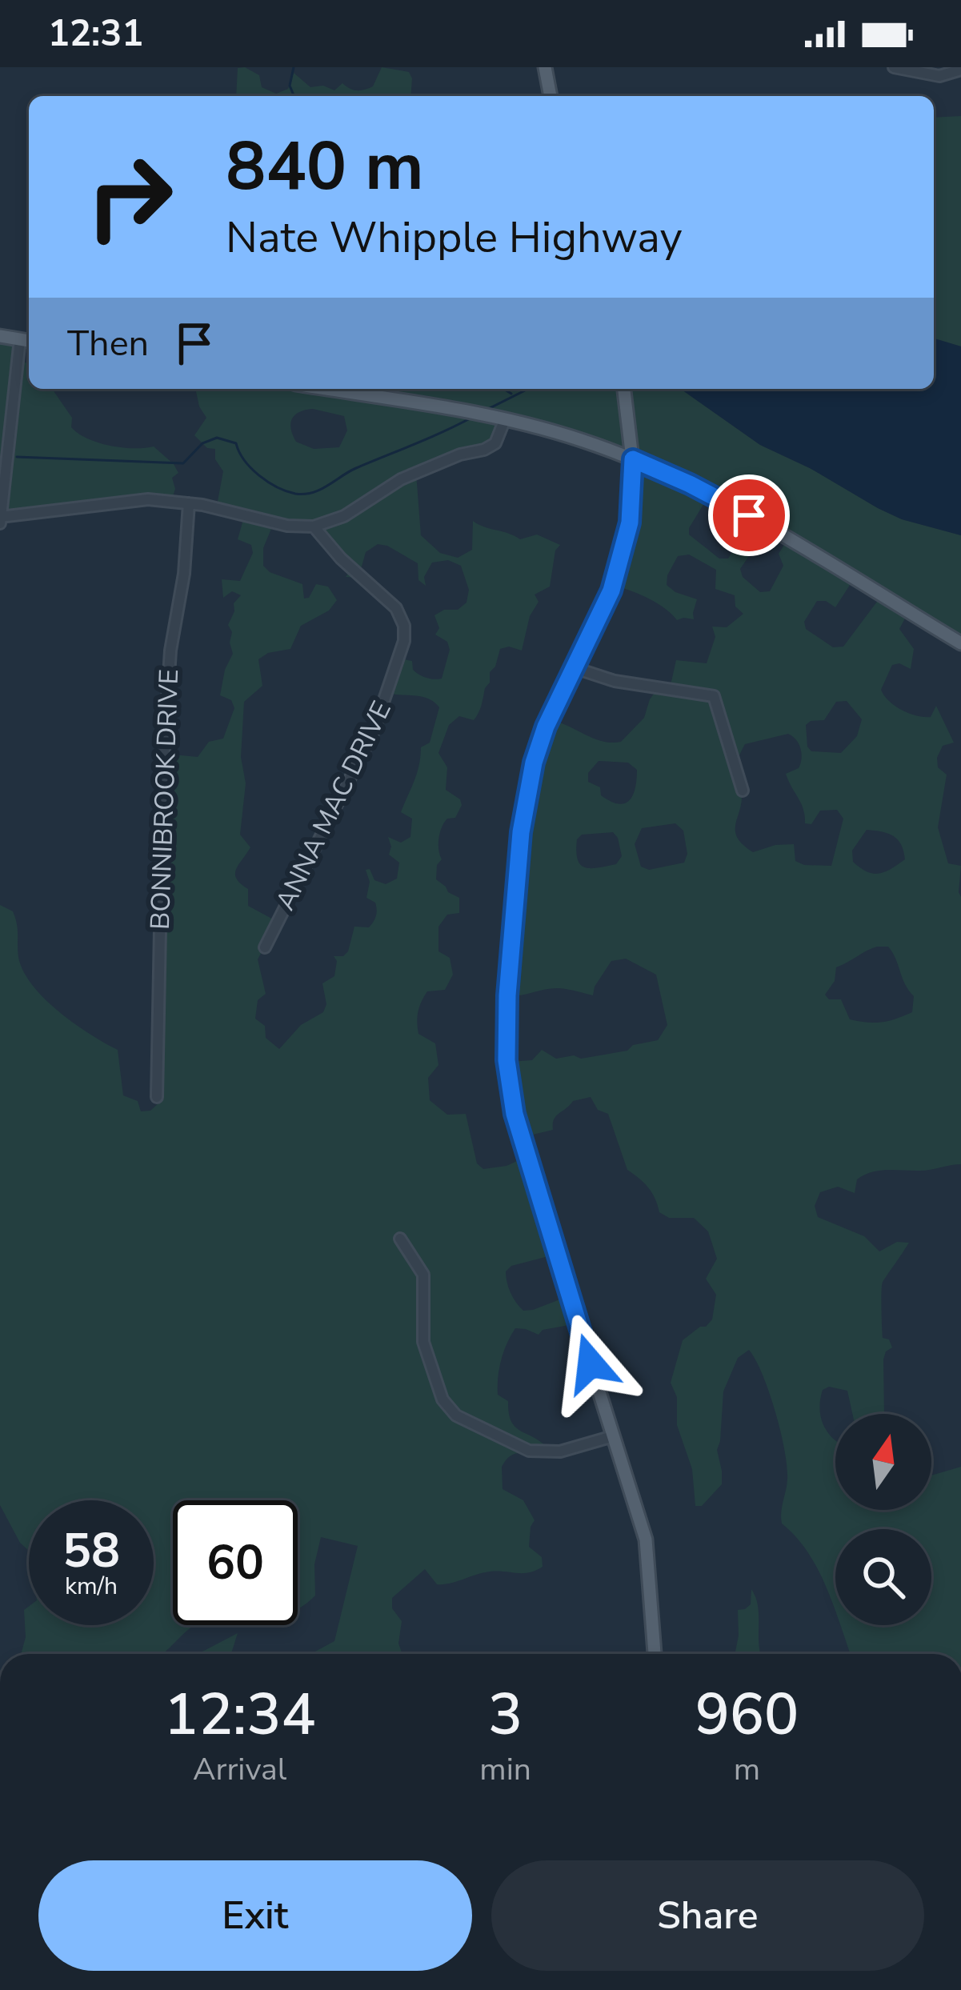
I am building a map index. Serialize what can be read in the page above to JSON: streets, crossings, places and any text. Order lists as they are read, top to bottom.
{
  "streets": {
    "street": ["BONNIBROOK DRIVE", "ANNA MAC DRIVE"]
  },
  "north": "top",
  "page": {
    "status": "12:31",
    "turn": ["840 m", "Nate Whipple Highway"],
    "then": "Then",
    "speed": "58 km/h",
    "limit": "60",
    "eta": [
      "12:34",
      "Arrival",
      "3",
      "min",
      "960",
      "m"
    ],
    "buttons": ["Exit", "Share"]
  }
}
